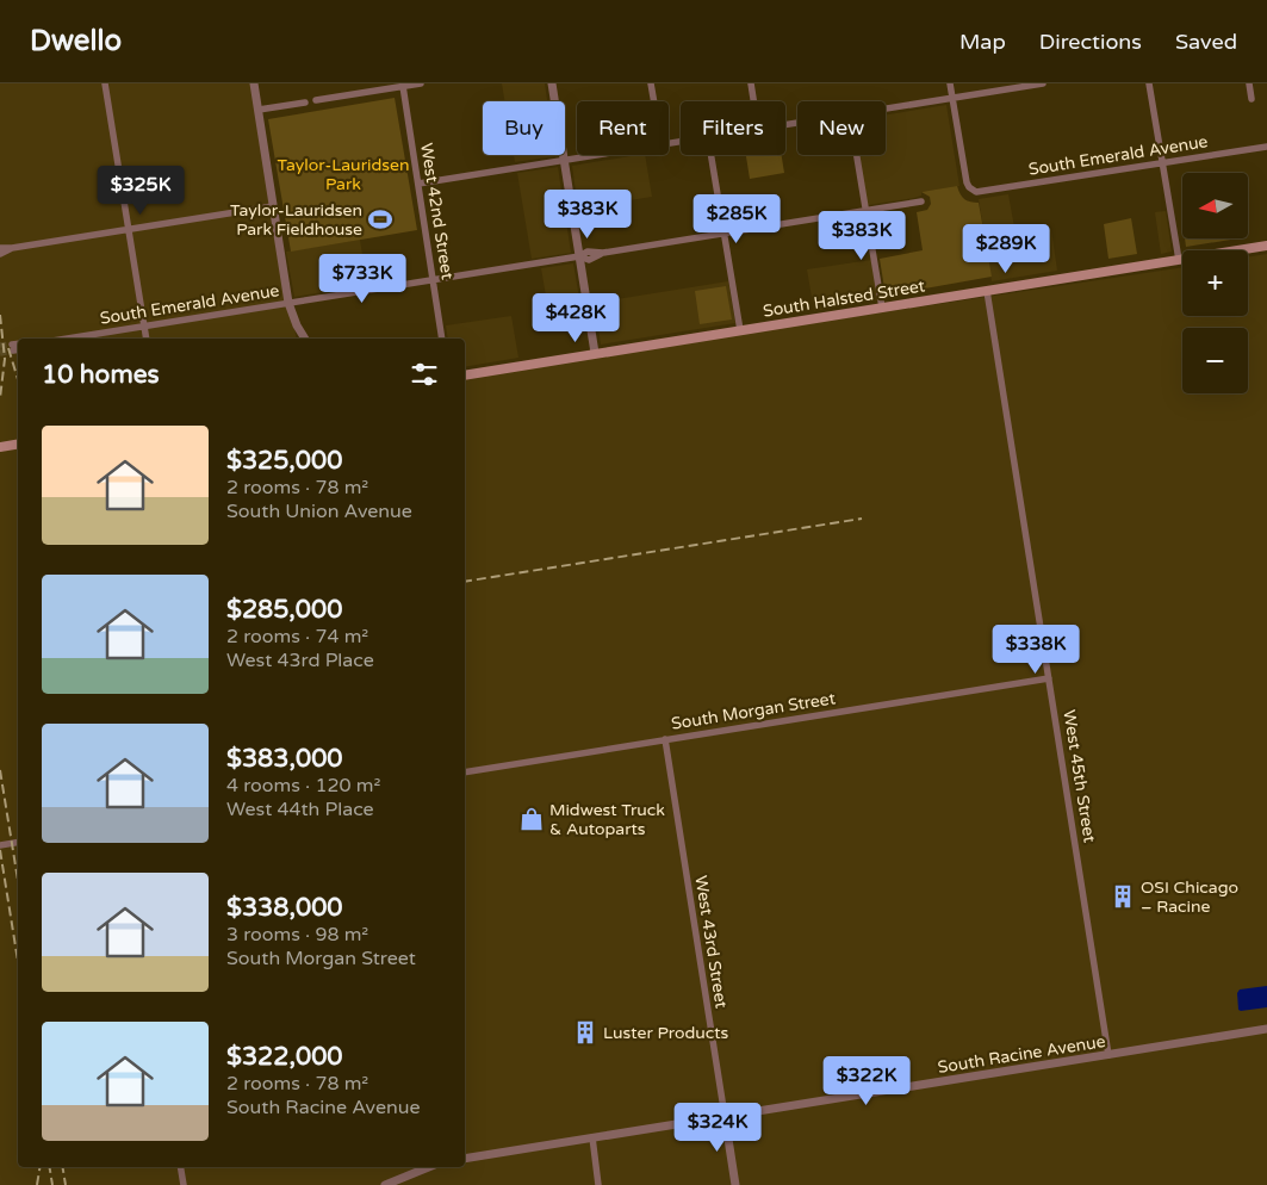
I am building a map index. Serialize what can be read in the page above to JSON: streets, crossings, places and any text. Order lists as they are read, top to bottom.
{
  "streets": {
    "main road": ["South Halsted Street"],
    "street": [
      "South Emerald Avenue",
      "West 42nd Street",
      "South Morgan Street",
      "West 45th Street",
      "West 43rd Street",
      "South Racine Avenue"
    ]
  },
  "crossings": [
    ["South Emerald Avenue", "West 42nd Street"],
    ["South Halsted Street", "West 45th Street"],
    ["South Morgan Street", "West 45th Street"],
    ["South Morgan Street", "West 43rd Street"],
    ["West 45th Street", "South Racine Avenue"],
    ["West 43rd Street", "South Racine Avenue"]
  ],
  "parks": ["Taylor-Lauridsen Park"],
  "places": {
    "sports": ["Taylor-Lauridsen Park Fieldhouse"],
    "shop": ["Midwest Truck & Autoparts"],
    "building": ["OSI Chicago – Racine", "Luster Products"]
  },
  "north": "left",
  "page": {
    "header": "Dwello",
    "nav": ["Map", "Directions", "Saved"],
    "chip": [
      "Buy",
      "Rent",
      "Filters",
      "New"
    ],
    "price": [
      "$325K",
      "$383K",
      "$285K",
      "$383K",
      "$289K",
      "$733K",
      "$428K",
      "$338K",
      "$322K",
      "$324K"
    ],
    "map_buttons": ["+", "−"],
    "heading": "10 homes",
    "list": [
      {
        "name": "$325,000",
        "note": "2 rooms · 78 m² · South Union Avenue"
      },
      {
        "name": "$285,000",
        "note": "2 rooms · 74 m² · West 43rd Place"
      },
      {
        "name": "$383,000",
        "note": "4 rooms · 120 m² · West 44th Place"
      },
      {
        "name": "$338,000",
        "note": "3 rooms · 98 m² · South Morgan Street"
      },
      {
        "name": "$322,000",
        "note": "2 rooms · 78 m² · South Racine Avenue"
      }
    ]
  }
}
